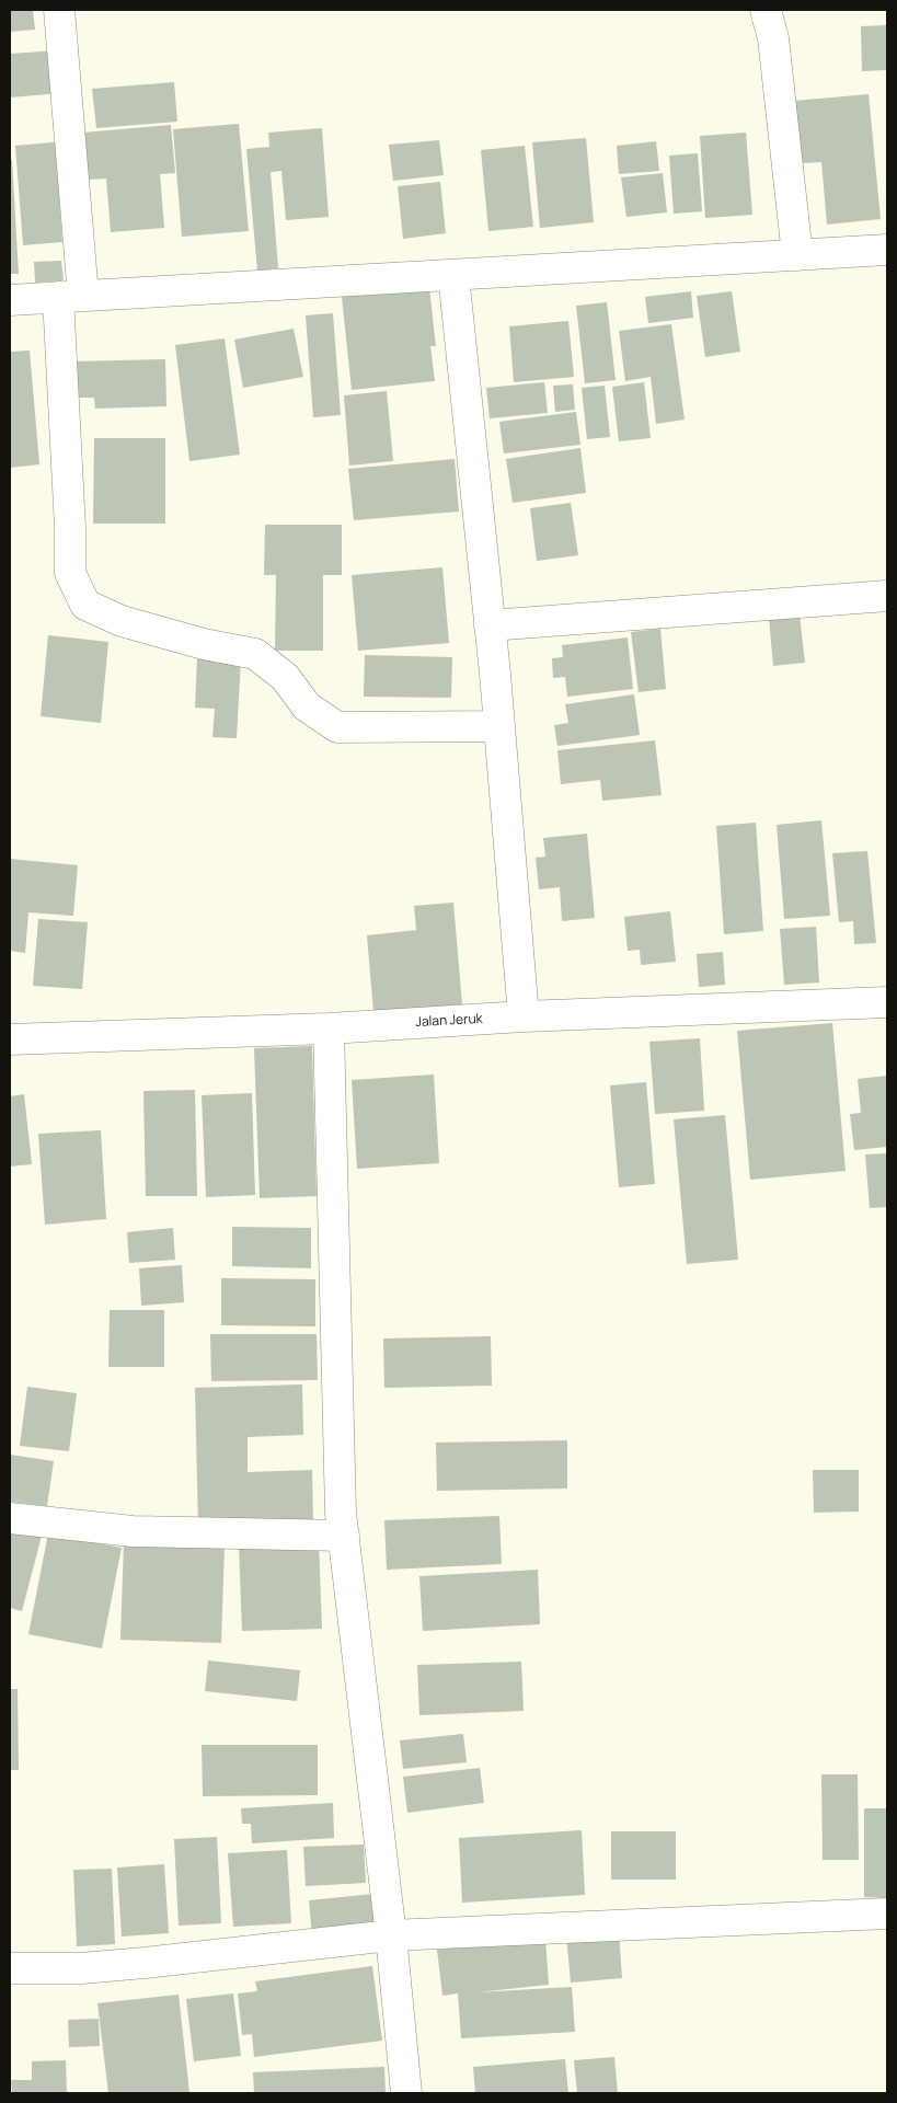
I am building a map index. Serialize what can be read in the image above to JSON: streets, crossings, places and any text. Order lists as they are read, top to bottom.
{
  "streets": {
    "street": ["Jalan Jeruk"]
  }
}
